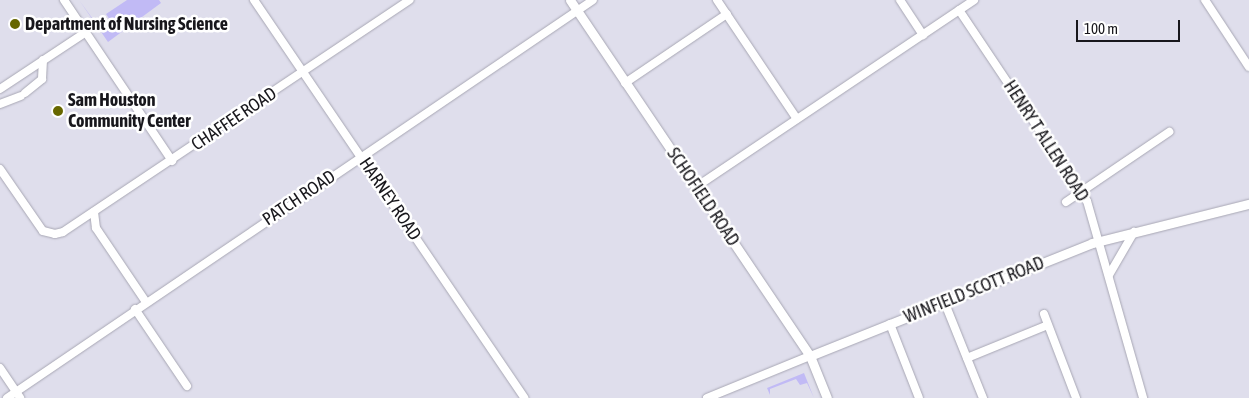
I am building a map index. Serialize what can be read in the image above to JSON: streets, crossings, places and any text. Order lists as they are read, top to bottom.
{
  "streets": {
    "street": [
      "CHAFFEE ROAD",
      "HENRY T ALLEN ROAD",
      "SCHOFIELD ROAD",
      "PATCH ROAD",
      "HARNEY ROAD",
      "WINFIELD SCOTT ROAD"
    ]
  },
  "crossings": [
    ["CHAFFEE ROAD", "HARNEY ROAD"],
    ["HENRY T ALLEN ROAD", "WINFIELD SCOTT ROAD"],
    ["SCHOFIELD ROAD", "PATCH ROAD"],
    ["SCHOFIELD ROAD", "WINFIELD SCOTT ROAD"],
    ["PATCH ROAD", "HARNEY ROAD"]
  ],
  "places": ["Department of Nursing Science", "Sam Houston Community Center"],
  "scale_bar": "100 m"
}
